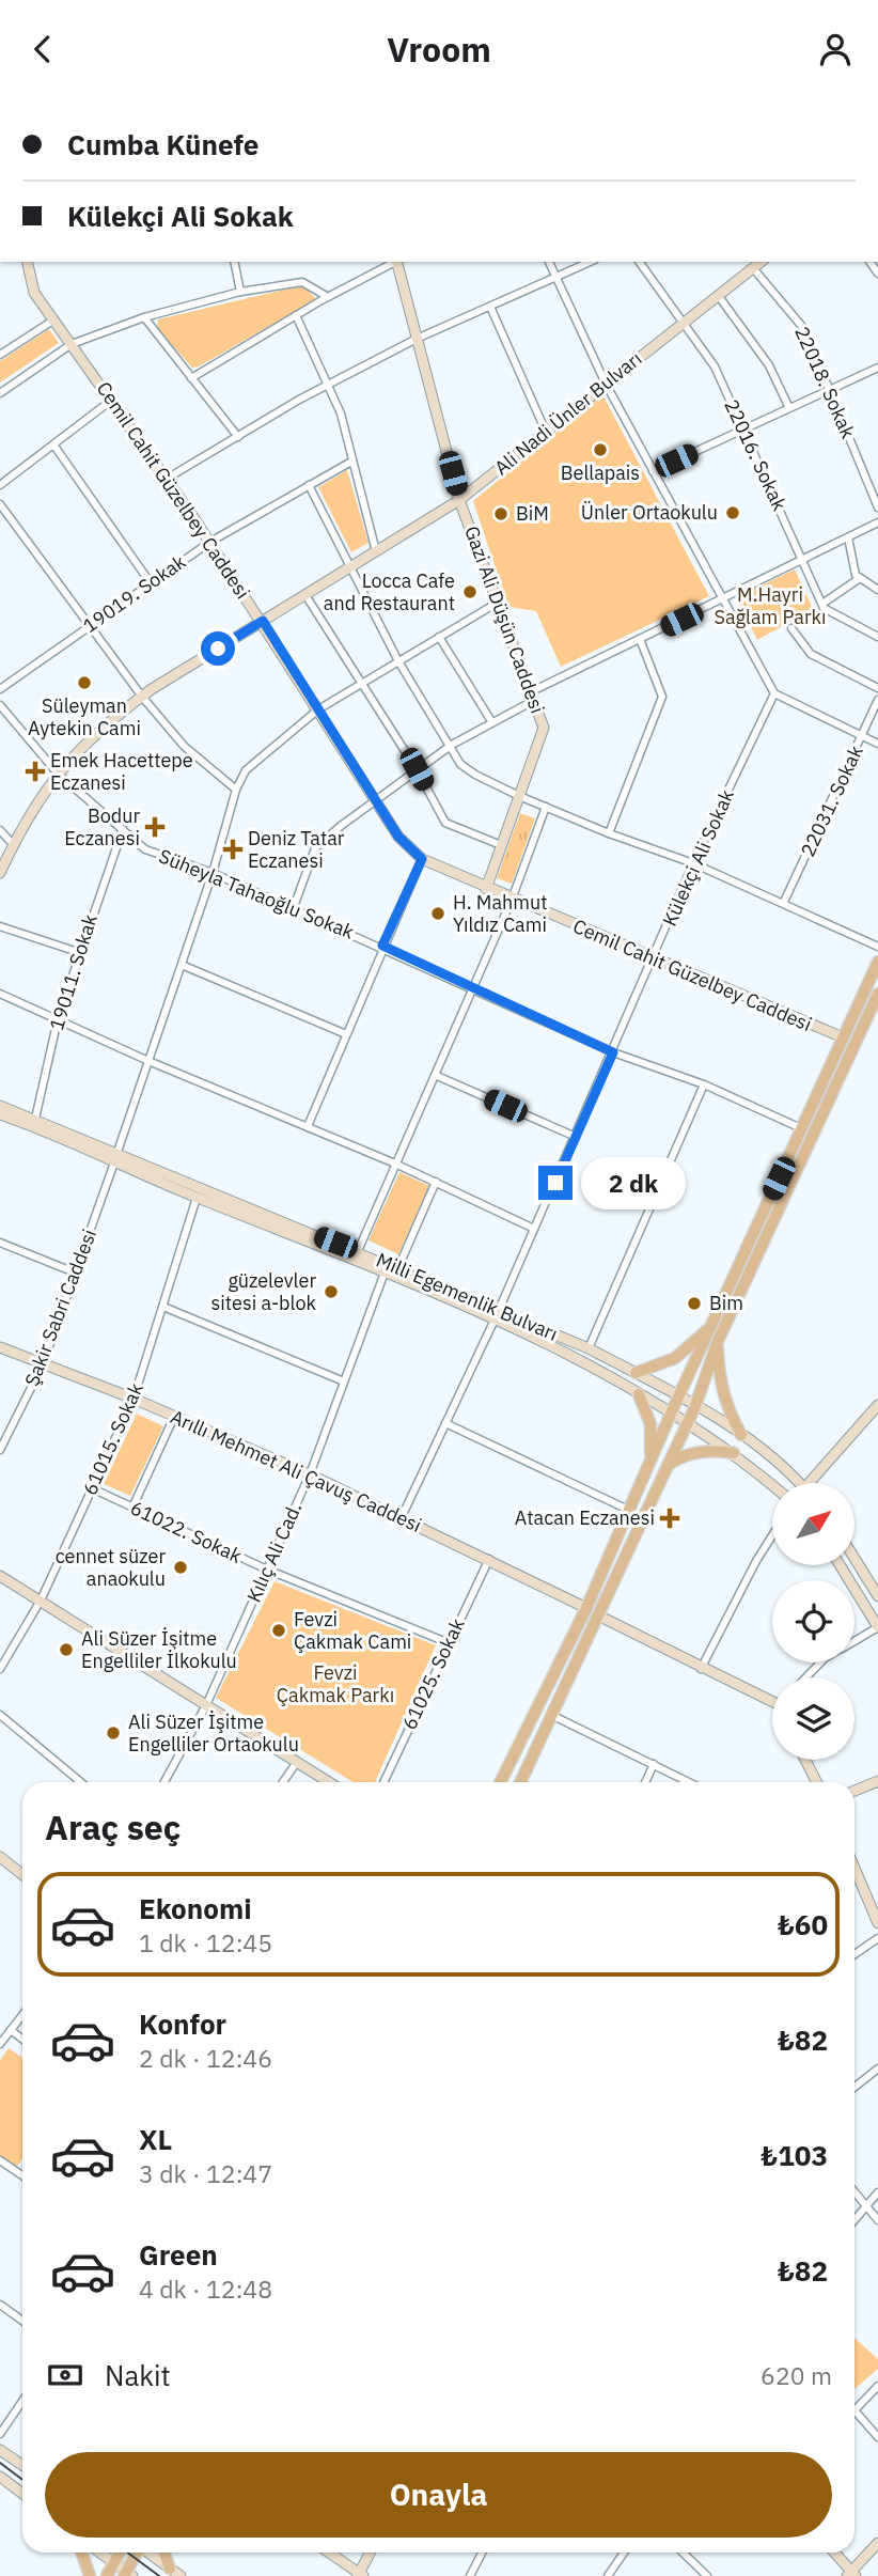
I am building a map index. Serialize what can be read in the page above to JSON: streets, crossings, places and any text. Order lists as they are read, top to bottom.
{
  "streets": {
    "street": [
      "22018. Sokak",
      "Ali Nadi Ünler Bulvarı",
      "22016. Sokak",
      "Cemil Cahit Güzelbey Caddesi",
      "19019. Sokak",
      "Gazi Ali Düşün Caddesi",
      "22031. Sokak",
      "Külekçi Ali Sokak",
      "Süheyla Tahaoğlu Sokak",
      "19011. Sokak",
      "Milli Egemenlik Bulvarı",
      "Şakir Sabri Caddesi",
      "61015. Sokak",
      "Arıllı Mehmet Ali Çavuş Caddesi",
      "61022. Sokak",
      "Kılıç Ali Cad.",
      "61025. Sokak"
    ]
  },
  "crossings": [
    ["22018. Sokak", "Ali Nadi Ünler Bulvarı"],
    ["Ali Nadi Ünler Bulvarı", "22016. Sokak"],
    ["Ali Nadi Ünler Bulvarı", "Cemil Cahit Güzelbey Caddesi"],
    ["Ali Nadi Ünler Bulvarı", "Gazi Ali Düşün Caddesi"],
    ["Ali Nadi Ünler Bulvarı", "Süheyla Tahaoğlu Sokak"],
    ["Cemil Cahit Güzelbey Caddesi", "19019. Sokak"],
    ["Cemil Cahit Güzelbey Caddesi", "Gazi Ali Düşün Caddesi"],
    ["Cemil Cahit Güzelbey Caddesi", "Külekçi Ali Sokak"],
    ["Külekçi Ali Sokak", "Süheyla Tahaoğlu Sokak"],
    ["Külekçi Ali Sokak", "Milli Egemenlik Bulvarı"],
    ["Külekçi Ali Sokak", "Arıllı Mehmet Ali Çavuş Caddesi"],
    ["Süheyla Tahaoğlu Sokak", "19011. Sokak"],
    ["19011. Sokak", "Milli Egemenlik Bulvarı"],
    ["Milli Egemenlik Bulvarı", "Şakir Sabri Caddesi"],
    ["Milli Egemenlik Bulvarı", "61015. Sokak"],
    ["Milli Egemenlik Bulvarı", "Kılıç Ali Cad."],
    ["Şakir Sabri Caddesi", "Arıllı Mehmet Ali Çavuş Caddesi"],
    ["61015. Sokak", "Arıllı Mehmet Ali Çavuş Caddesi"],
    ["61015. Sokak", "61022. Sokak"],
    ["Arıllı Mehmet Ali Çavuş Caddesi", "Kılıç Ali Cad."],
    ["Arıllı Mehmet Ali Çavuş Caddesi", "61025. Sokak"],
    ["61022. Sokak", "Kılıç Ali Cad."],
    ["61022. Sokak", "61025. Sokak"]
  ],
  "parks": ["M.Hayri Sağlam Parkı", "Fevzi Çakmak Parkı"],
  "places": {
    "other": [
      "Bellapais",
      "Ünler Ortaokulu",
      "BiM",
      "Locca Cafe and Restaurant",
      "Süleyman Aytekin Cami",
      "H. Mahmut Yıldız Cami",
      "güzelevler sitesi a-blok",
      "Bim",
      "cennet süzer anaokulu",
      "Fevzi Çakmak Cami",
      "Ali Süzer İşitme Engelliler İlkokulu",
      "Ali Süzer İşitme Engelliler Ortaokulu"
    ],
    "health": [
      "Emek Hacettepe Eczanesi",
      "Bodur Eczanesi",
      "Deniz Tatar Eczanesi",
      "Atacan Eczanesi"
    ]
  },
  "north": "top right",
  "page": {
    "header": "Vroom",
    "banner": ["Cumba Künefe", "Külekçi Ali Sokak"],
    "bubble": "2 dk",
    "heading": "Araç seç",
    "list": [
      {
        "name": "Ekonomi",
        "note": "1 dk · 12:45",
        "value": "₺60"
      },
      {
        "name": "Konfor",
        "note": "2 dk · 12:46",
        "value": "₺82"
      },
      {
        "name": "XL",
        "note": "3 dk · 12:47",
        "value": "₺103"
      },
      {
        "name": "Green",
        "note": "4 dk · 12:48",
        "value": "₺82"
      }
    ],
    "pay": ["Nakit", "620 m"],
    "buttons": "Onayla"
  }
}
